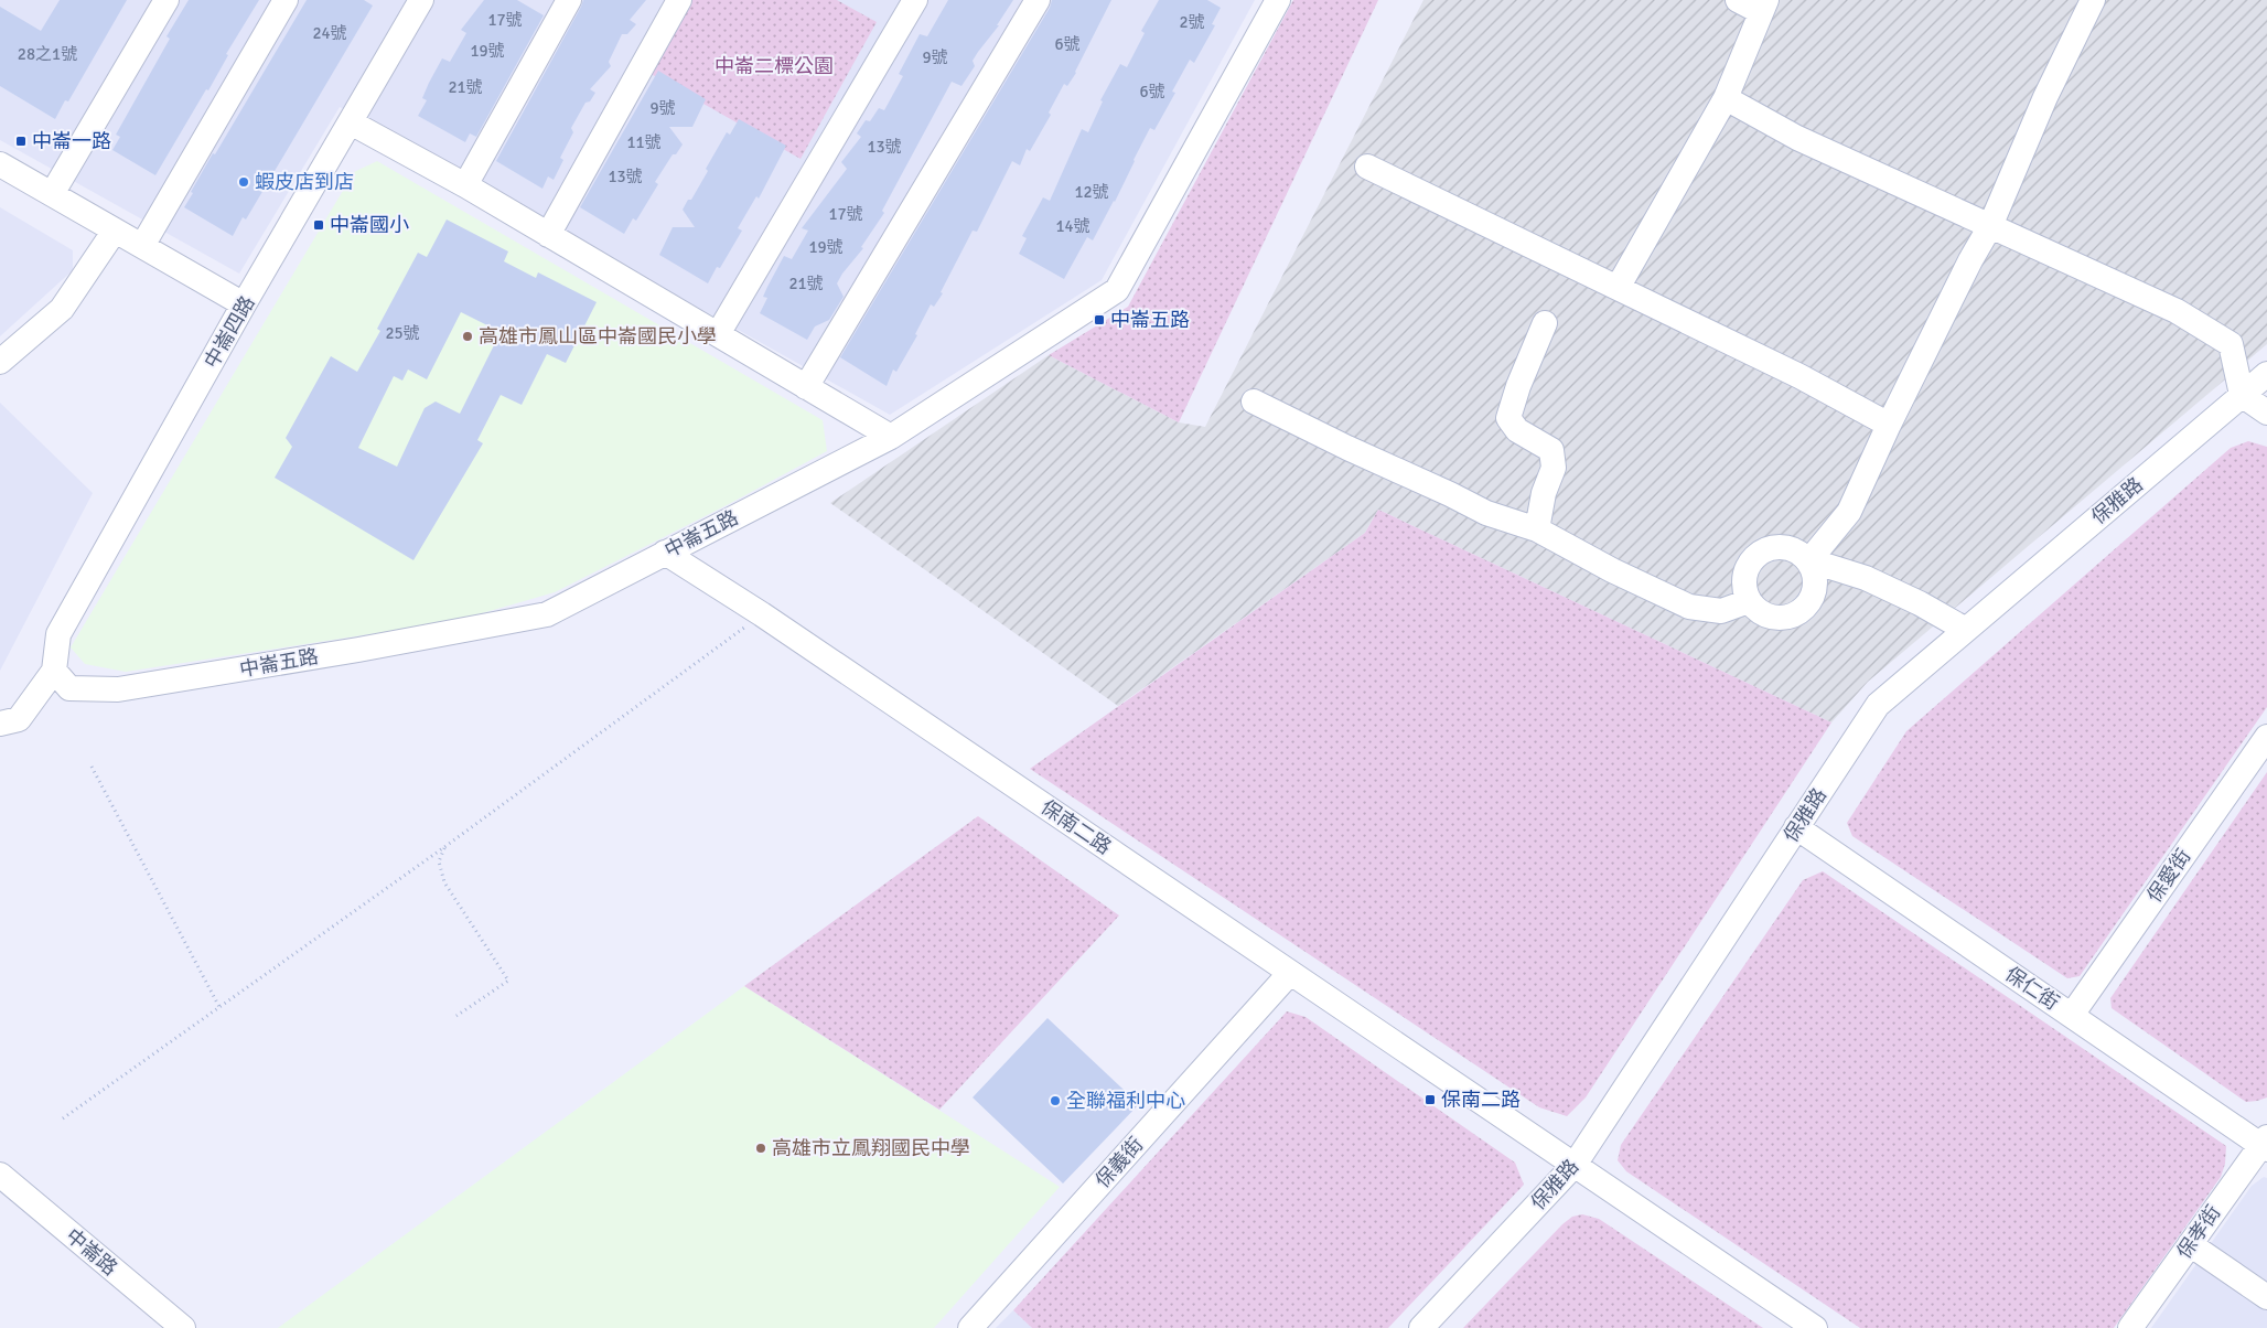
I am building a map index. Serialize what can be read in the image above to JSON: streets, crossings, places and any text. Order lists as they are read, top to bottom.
{
  "streets": {
    "street": [
      "中崙四路",
      "保雅路",
      "中崙五路",
      "保南二路",
      "保愛街",
      "保仁街",
      "保義街",
      "保孝街",
      "中崙路"
    ]
  },
  "crossings": [
    ["中崙四路", "中崙五路"],
    ["保雅路", "保南二路"],
    ["保雅路", "保仁街"],
    ["中崙五路", "保南二路"],
    ["保南二路", "保義街"],
    ["保愛街", "保仁街"],
    ["保仁街", "保孝街"]
  ],
  "parks": ["中崙二標公園"],
  "places": {
    "transit": [
      "中崙一路",
      "中崙國小",
      "中崙五路",
      "保南二路"
    ],
    "other": [
      "蝦皮店到店",
      "高雄市鳳山區中崙國民小學",
      "全聯福利中心",
      "高雄市立鳳翔國民中學"
    ]
  },
  "house_numbers": [
    "17號",
    "2號",
    "24號",
    "6號",
    "19號",
    "28之1號",
    "9號",
    "21號",
    "6號",
    "9號",
    "11號",
    "13號",
    "13號",
    "12號",
    "17號",
    "14號",
    "19號",
    "21號",
    "25號"
  ]
}
